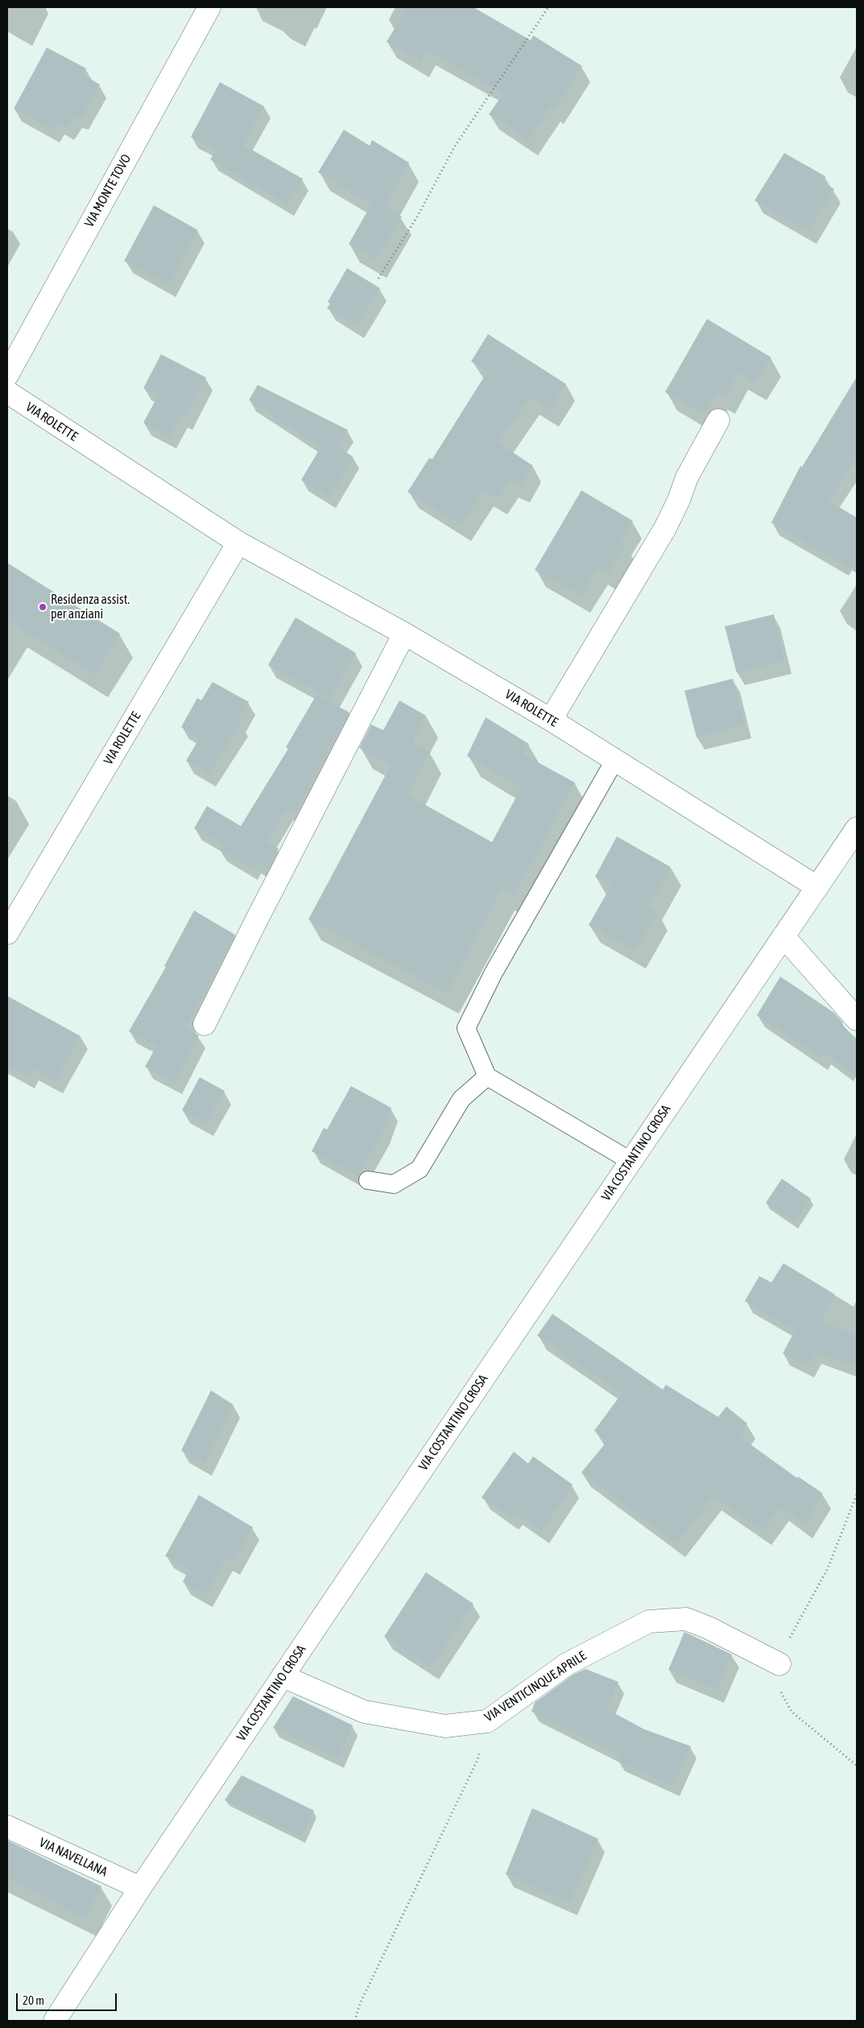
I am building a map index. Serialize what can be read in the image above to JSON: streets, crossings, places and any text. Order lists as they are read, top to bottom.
{
  "streets": {
    "street": [
      "VIA MONTE TOVO",
      "VIA ROLETTE",
      "VIA COSTANTINO CROSA",
      "VIA VENTICINQUE APRILE",
      "VIA NAVELLANA"
    ]
  },
  "crossings": [
    ["VIA ROLETTE", "VIA COSTANTINO CROSA"],
    ["VIA COSTANTINO CROSA", "VIA VENTICINQUE APRILE"],
    ["VIA COSTANTINO CROSA", "VIA NAVELLANA"]
  ],
  "places": ["Residenza assist. per anziani"],
  "scale_bar": "20 m"
}
